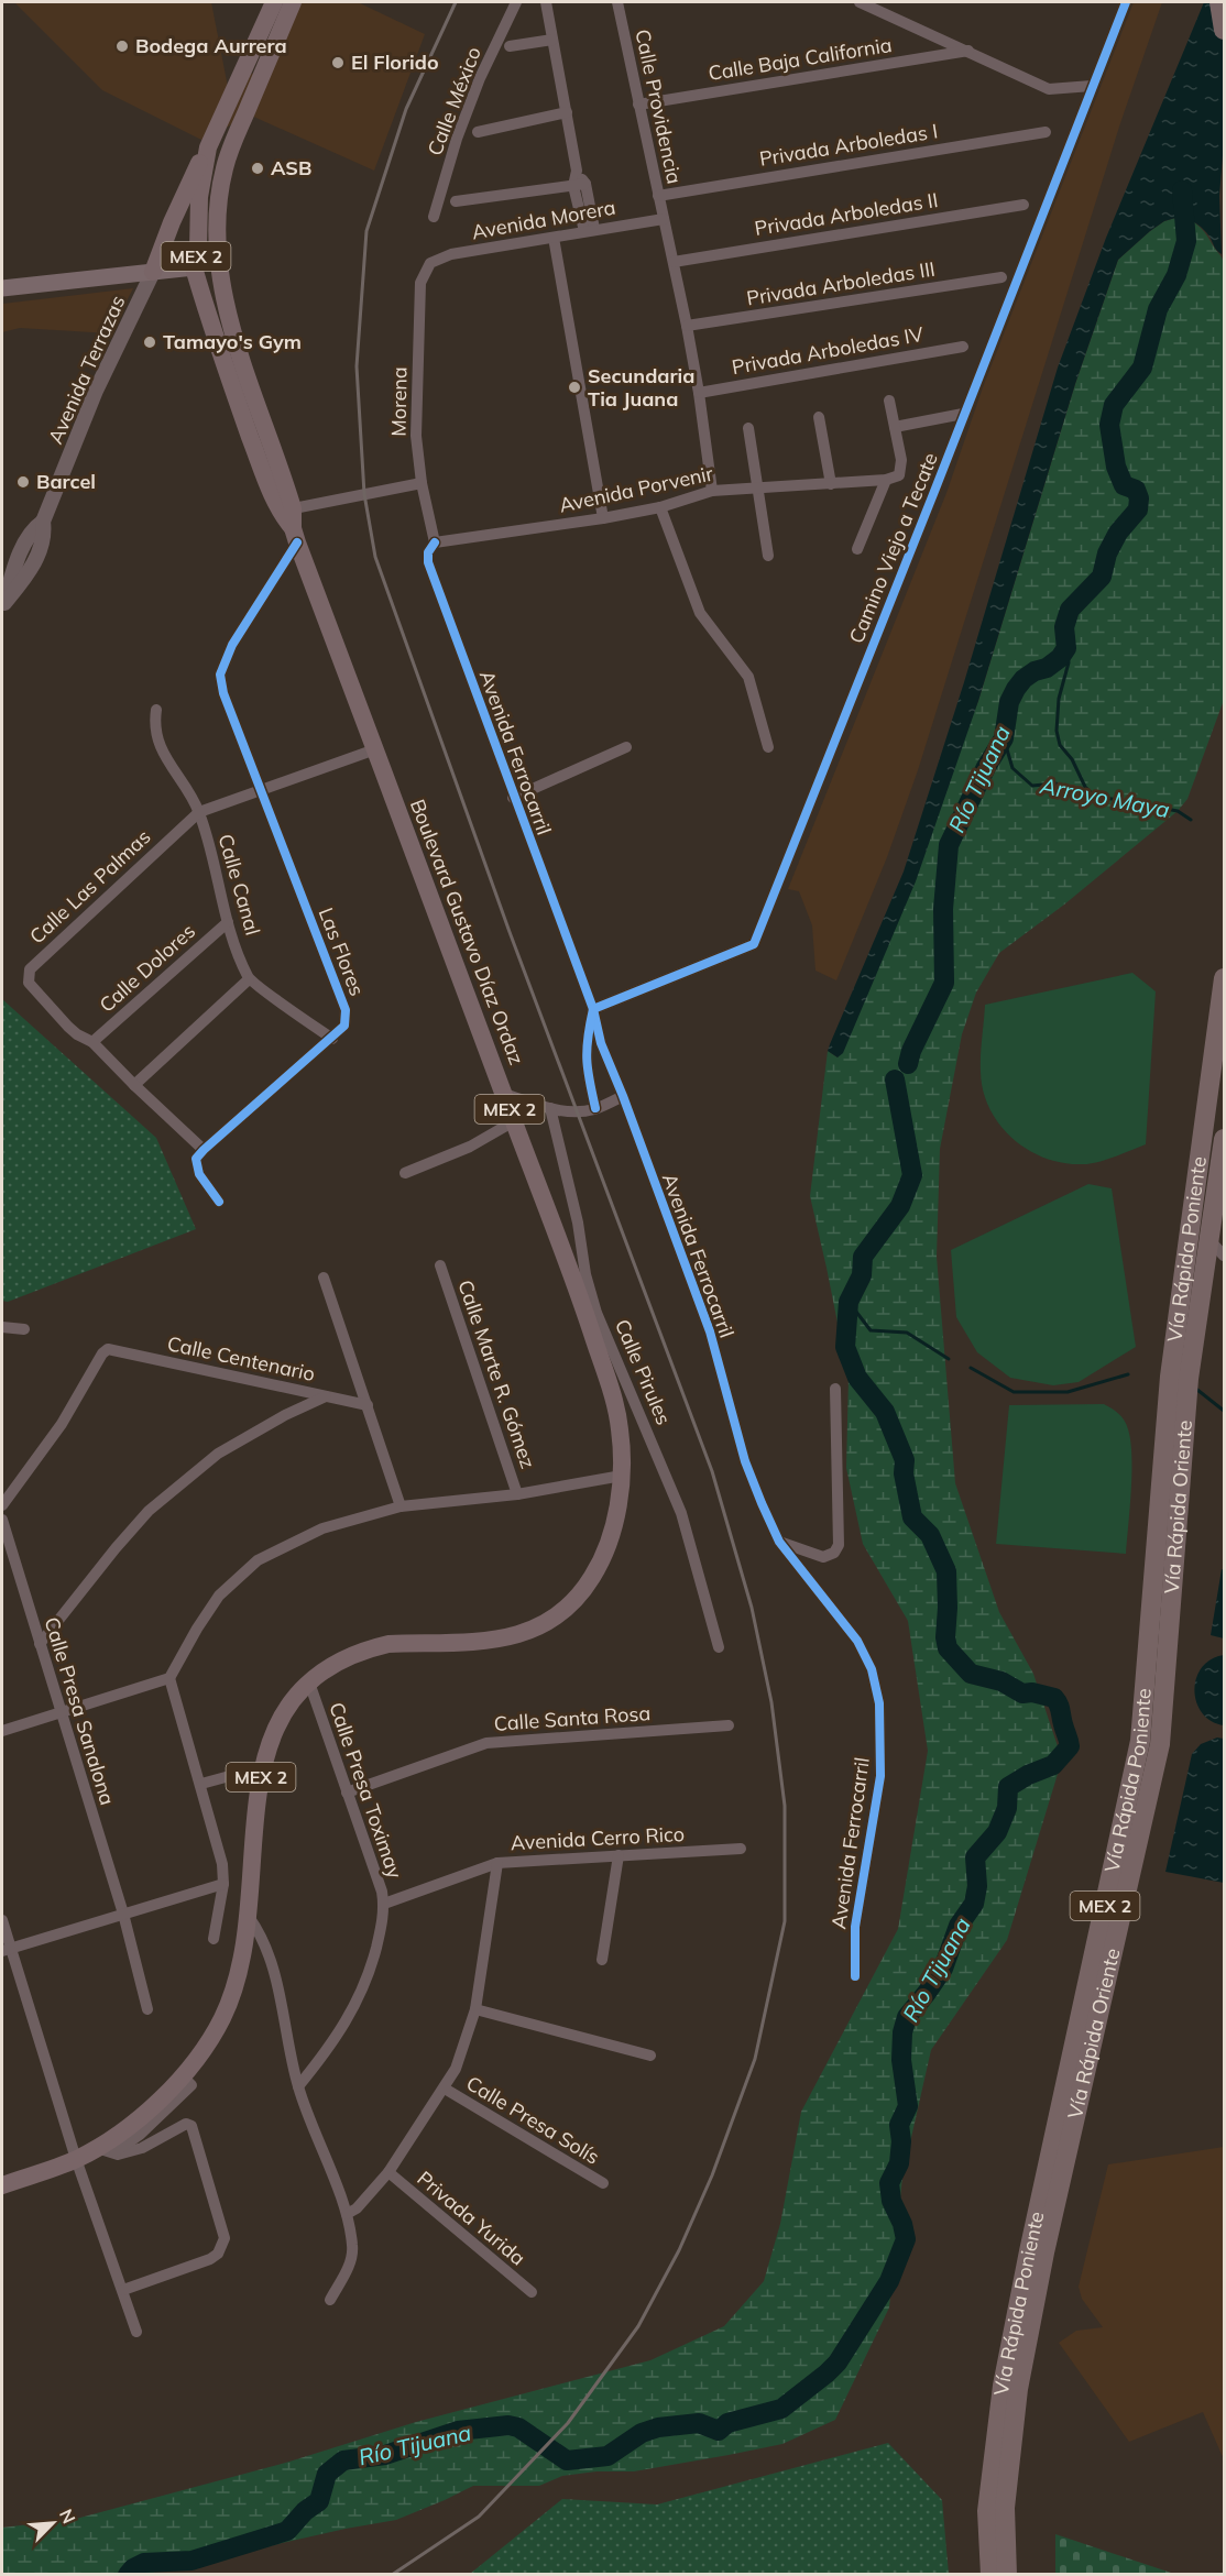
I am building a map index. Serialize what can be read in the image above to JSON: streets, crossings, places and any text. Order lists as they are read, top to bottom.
{
  "streets": {
    "highway": ["MEX 2", "Vía Rápida Poniente", "Vía Rápida Oriente"],
    "main road": ["Boulevard Gustavo Díaz Ordaz"],
    "street": [
      "Calle Baja California",
      "Calle México",
      "Calle Providencia",
      "Privada Arboledas I",
      "Privada Arboledas II",
      "Avenida Morera",
      "Privada Arboledas III",
      "Privada Arboledas IV",
      "Avenida Terrazas",
      "Morena",
      "Avenida Porvenir",
      "Camino Viejo a Tecate",
      "Avenida Ferrocarril",
      "Calle Canal",
      "Calle Las Palmas",
      "Las Flores",
      "Calle Dolores",
      "Calle Centenario",
      "Calle Pirules",
      "Calle Marte R. Gómez",
      "Calle Presa Sanalona",
      "Calle Santa Rosa",
      "Calle Presa Toximay",
      "Avenida Cerro Rico",
      "Calle Presa Solís",
      "Privada Yurida"
    ]
  },
  "crossings": [
    ["Calle Baja California", "Calle Providencia"],
    ["Calle Providencia", "Privada Arboledas I"],
    ["Calle Providencia", "Privada Arboledas II"],
    ["Calle Providencia", "Avenida Morera"],
    ["Calle Providencia", "Privada Arboledas III"],
    ["Calle Providencia", "Privada Arboledas IV"],
    ["Calle Providencia", "Avenida Porvenir"],
    ["Avenida Morera", "Morena"],
    ["Morena", "Avenida Porvenir"],
    ["Morena", "Avenida Ferrocarril"],
    ["Avenida Porvenir", "Avenida Ferrocarril"],
    ["Camino Viejo a Tecate", "Avenida Ferrocarril"],
    ["Calle Canal", "Calle Las Palmas"],
    ["Calle Canal", "Calle Dolores"],
    ["Calle Las Palmas", "Boulevard Gustavo Díaz Ordaz"],
    ["Calle Las Palmas", "Las Flores"],
    ["Calle Las Palmas", "Calle Dolores"],
    ["Boulevard Gustavo Díaz Ordaz", "Las Flores"],
    ["Boulevard Gustavo Díaz Ordaz", "Calle Pirules"],
    ["Boulevard Gustavo Díaz Ordaz", "Calle Presa Toximay"],
    ["Calle Santa Rosa", "Calle Presa Toximay"],
    ["Calle Presa Toximay", "Avenida Cerro Rico"]
  ],
  "water": ["Río Tijuana", "Arroyo Maya"],
  "places": [
    "Bodega Aurrera",
    "El Florido",
    "ASB",
    "Tamayo's Gym",
    "Secundaria Tia Juana",
    "Barcel"
  ],
  "north": "top right"
}
